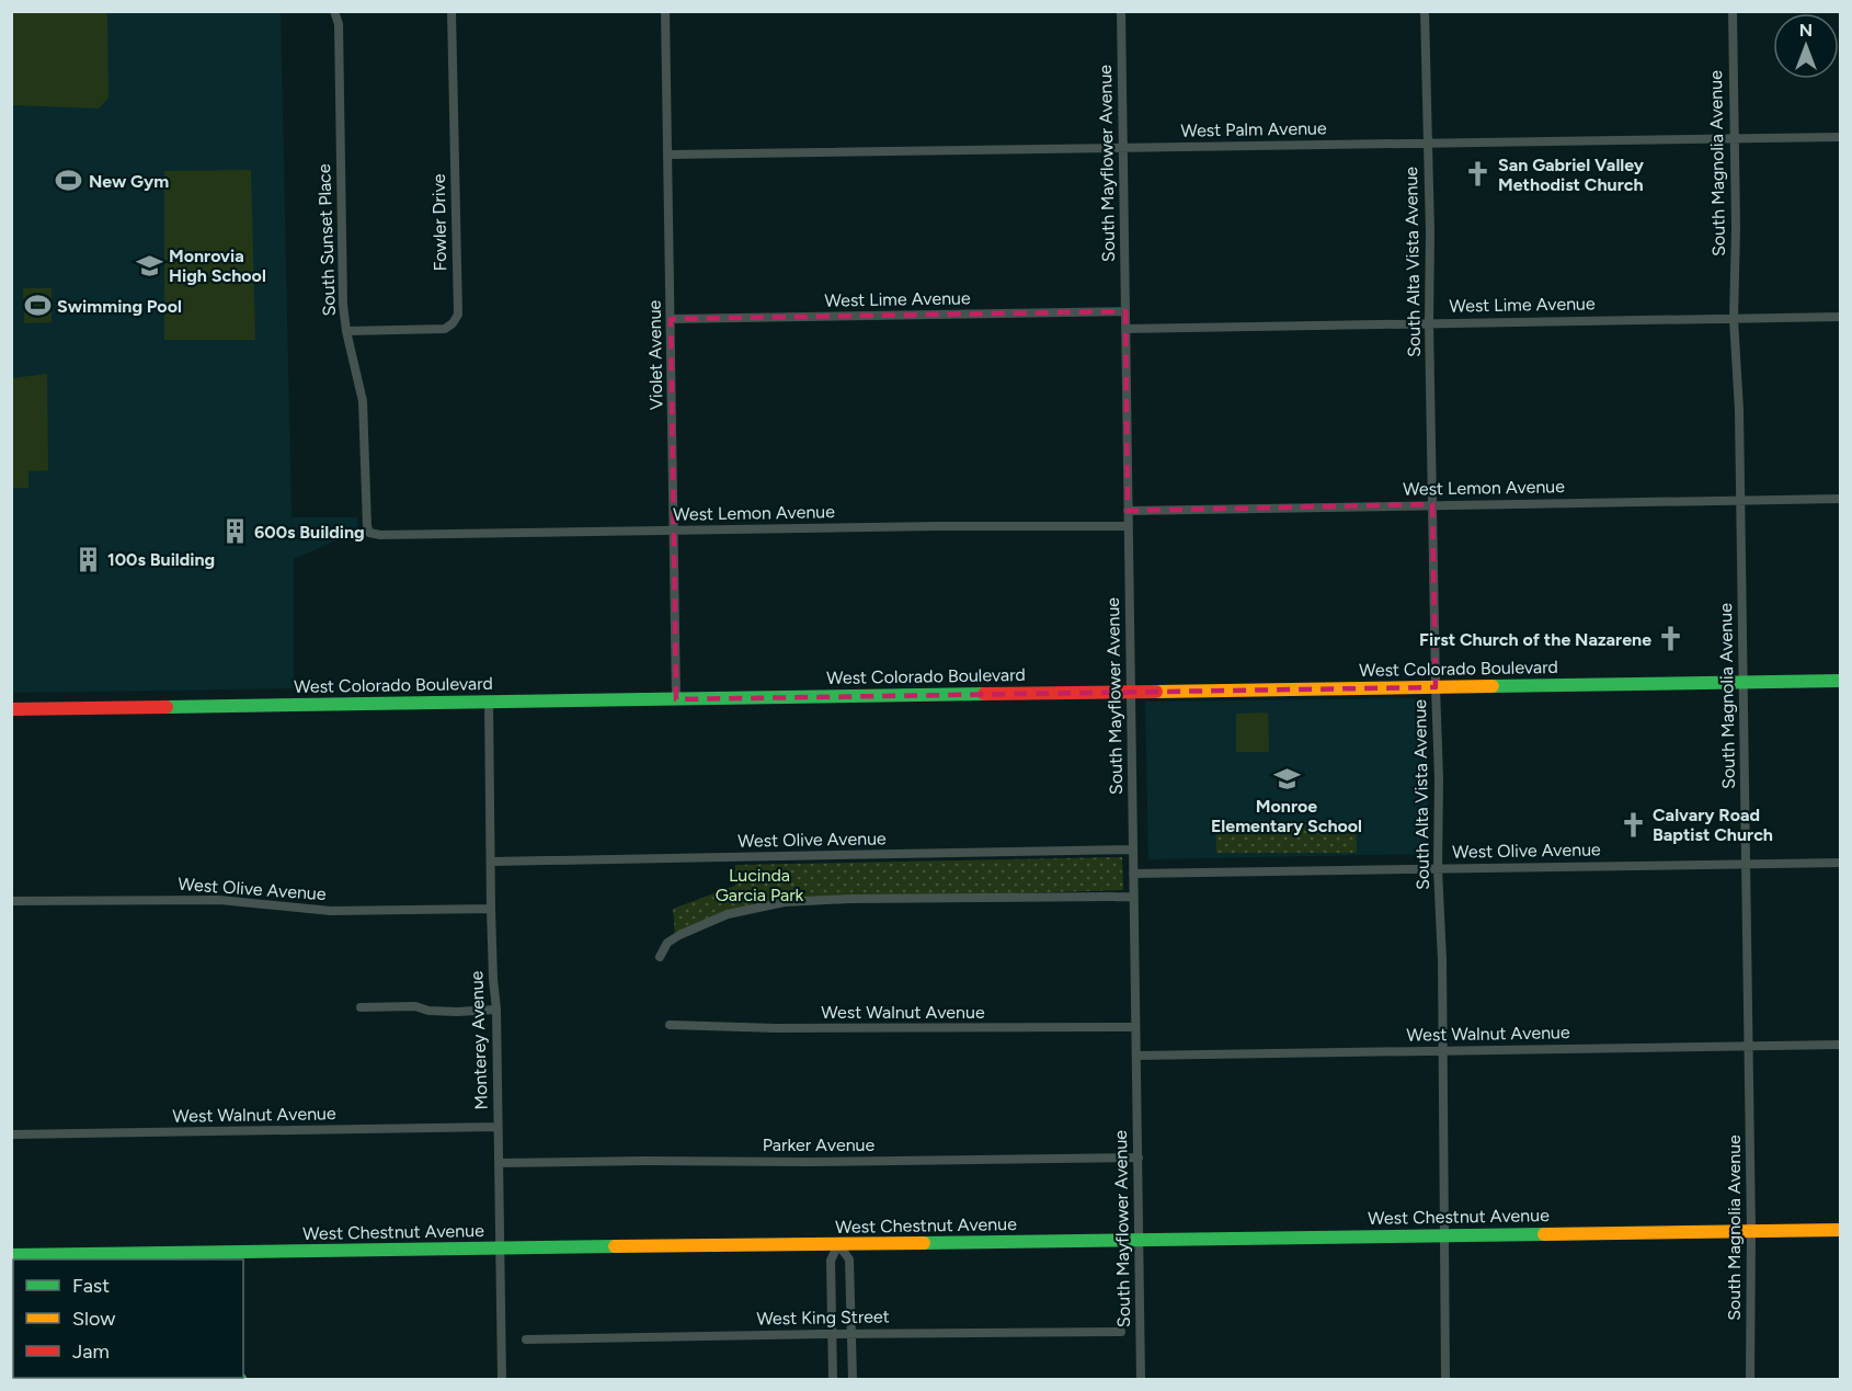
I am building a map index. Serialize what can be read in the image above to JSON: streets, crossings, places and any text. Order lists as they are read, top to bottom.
{
  "streets": {
    "main road": ["West Colorado Boulevard", "West Chestnut Avenue"],
    "street": [
      "West Palm Avenue",
      "South Mayflower Avenue",
      "South Magnolia Avenue",
      "Fowler Drive",
      "South Sunset Place",
      "South Alta Vista Avenue",
      "West Lime Avenue",
      "Violet Avenue",
      "West Lemon Avenue",
      "West Olive Avenue",
      "West Walnut Avenue",
      "Monterey Avenue",
      "Parker Avenue",
      "West King Street"
    ]
  },
  "crossings": [
    ["West Palm Avenue", "South Mayflower Avenue"],
    ["West Palm Avenue", "South Magnolia Avenue"],
    ["West Palm Avenue", "South Alta Vista Avenue"],
    ["West Palm Avenue", "Violet Avenue"],
    ["South Mayflower Avenue", "West Lime Avenue"],
    ["South Mayflower Avenue", "West Lemon Avenue"],
    ["South Mayflower Avenue", "West Colorado Boulevard"],
    ["South Mayflower Avenue", "West Olive Avenue"],
    ["South Mayflower Avenue", "West Walnut Avenue"],
    ["South Mayflower Avenue", "Parker Avenue"],
    ["South Mayflower Avenue", "West Chestnut Avenue"],
    ["South Magnolia Avenue", "West Lime Avenue"],
    ["South Magnolia Avenue", "West Lemon Avenue"],
    ["South Magnolia Avenue", "West Colorado Boulevard"],
    ["South Magnolia Avenue", "West Olive Avenue"],
    ["South Magnolia Avenue", "West Walnut Avenue"],
    ["South Magnolia Avenue", "West Chestnut Avenue"],
    ["Fowler Drive", "South Sunset Place"],
    ["South Sunset Place", "West Lemon Avenue"],
    ["South Alta Vista Avenue", "West Lime Avenue"],
    ["South Alta Vista Avenue", "West Lemon Avenue"],
    ["South Alta Vista Avenue", "West Colorado Boulevard"],
    ["South Alta Vista Avenue", "West Olive Avenue"],
    ["South Alta Vista Avenue", "West Walnut Avenue"],
    ["South Alta Vista Avenue", "West Chestnut Avenue"],
    ["West Lime Avenue", "Violet Avenue"],
    ["Violet Avenue", "West Lemon Avenue"],
    ["Violet Avenue", "West Colorado Boulevard"],
    ["West Colorado Boulevard", "Monterey Avenue"],
    ["West Olive Avenue", "Monterey Avenue"],
    ["West Walnut Avenue", "Monterey Avenue"],
    ["Monterey Avenue", "Parker Avenue"],
    ["Monterey Avenue", "West Chestnut Avenue"]
  ],
  "parks": ["Lucinda Garcia Park"],
  "places": {
    "church": ["San Gabriel Valley Methodist Church", "First Church of the Nazarene", "Calvary Road Baptist Church"],
    "sports": ["New Gym", "Swimming Pool"],
    "school or university": ["Monrovia High School", "Monroe Elementary School"],
    "building": ["600s Building", "100s Building"]
  },
  "legend": ["Fast", "Slow", "Jam"],
  "north": "top"
}
